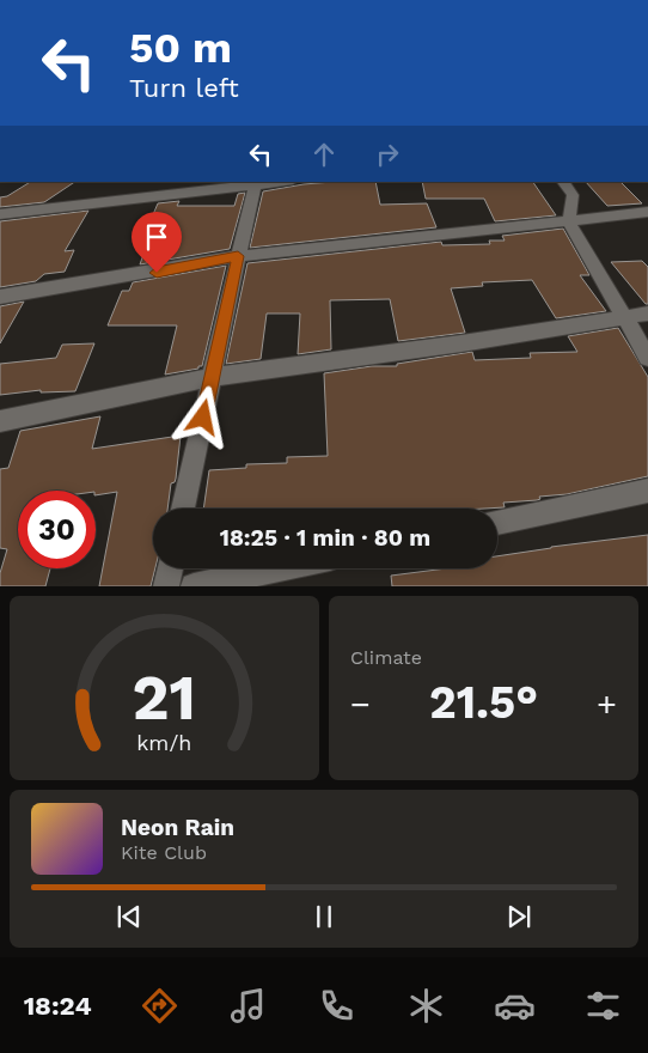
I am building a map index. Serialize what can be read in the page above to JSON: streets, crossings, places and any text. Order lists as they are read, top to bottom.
{
  "page": {
    "turn": ["50 m", "Turn left"],
    "limit": "30",
    "trip": "18:25 · 1 min · 80 m",
    "tile": "Climate",
    "heat": ["−", "21.5°", "+"],
    "song": ["Neon Rain", "Kite Club"],
    "tabs": "18:24",
    "gauge": ["21", "km/h"]
  }
}
